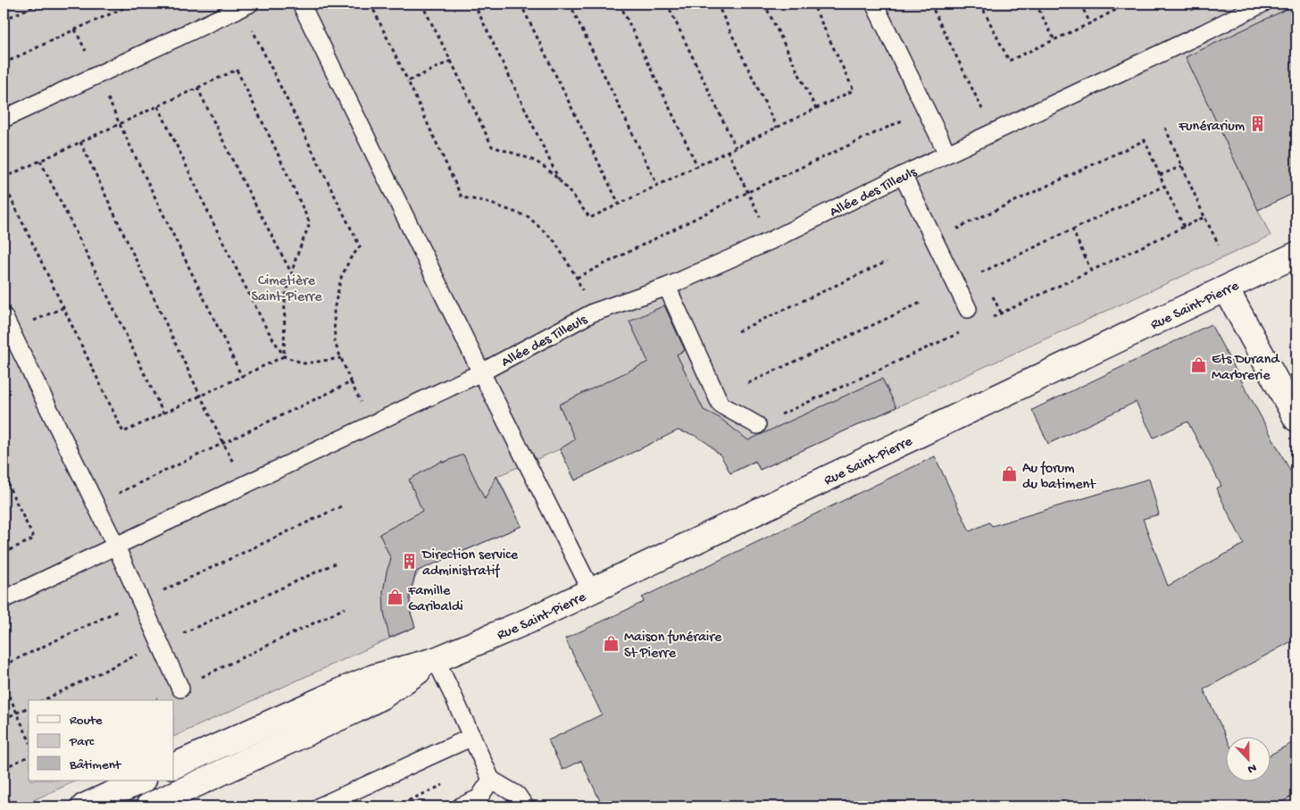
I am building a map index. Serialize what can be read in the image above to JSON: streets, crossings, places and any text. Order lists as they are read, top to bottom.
{
  "streets": {
    "main road": ["Rue Saint-Pierre"],
    "lane": ["Allée des Tilleuls"]
  },
  "parks": ["Cimetière Saint-Pierre"],
  "places": {
    "building": ["Funérarium", "Direction service administratif"],
    "shop": [
      "Ets Durand Marbrerie",
      "Au forum du batiment",
      "Famille Garibaldi",
      "Maison funéraire St Pierre"
    ]
  },
  "legend": ["Route", "Parc", "Bâtiment"],
  "north": "bottom"
}
